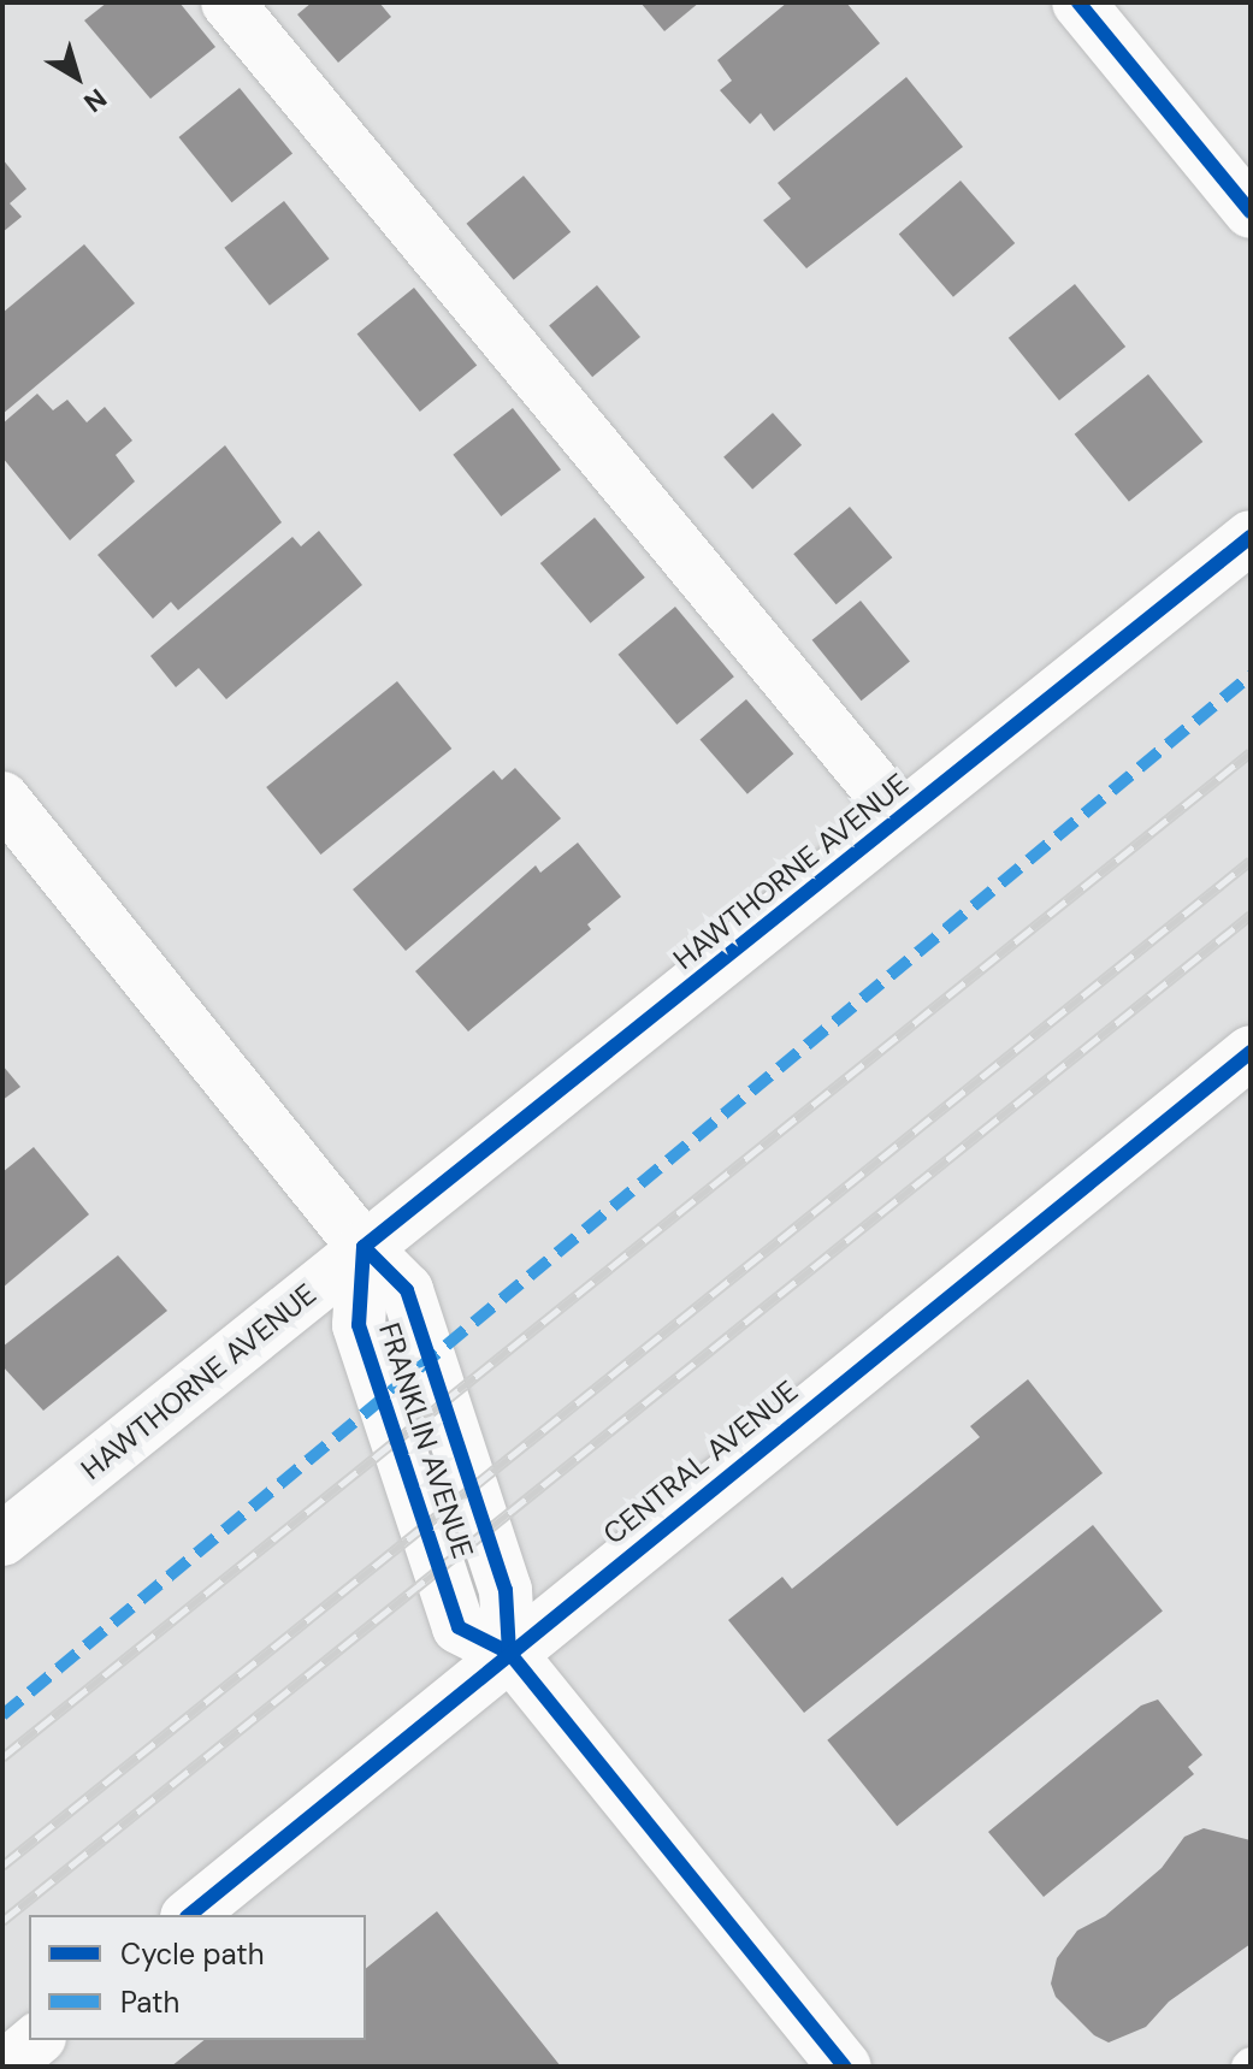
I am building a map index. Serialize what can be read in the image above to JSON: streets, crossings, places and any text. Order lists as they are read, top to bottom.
{
  "streets": {
    "street": ["HAWTHORNE AVENUE", "FRANKLIN AVENUE", "CENTRAL AVENUE"]
  },
  "crossings": [
    ["HAWTHORNE AVENUE", "FRANKLIN AVENUE"],
    ["FRANKLIN AVENUE", "CENTRAL AVENUE"]
  ],
  "legend": ["Cycle path", "Path"],
  "north": "bottom right"
}
